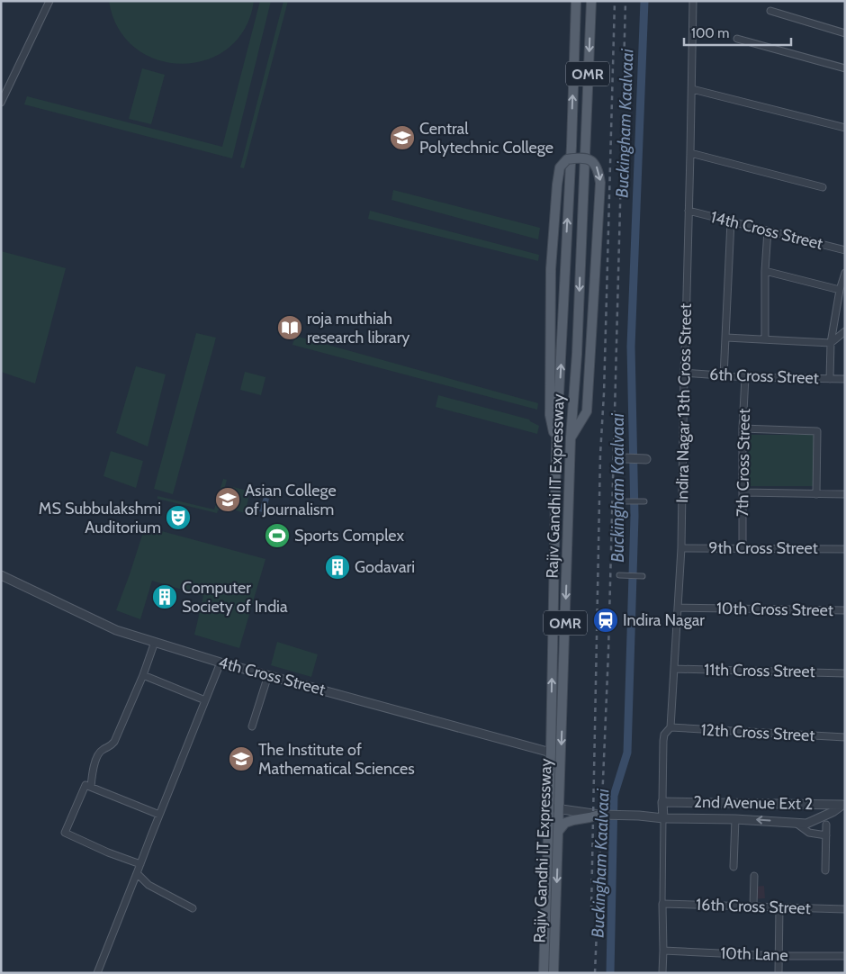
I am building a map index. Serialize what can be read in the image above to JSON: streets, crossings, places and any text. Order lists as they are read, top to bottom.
{
  "streets": {
    "main road": ["OMR", "Rajiv Gandhi IT Expressway"],
    "street": [
      "14th Cross Street",
      "6th Cross Street",
      "Indira Nagar 13th Cross Street",
      "7th Cross Street",
      "9th Cross Street",
      "10th Cross Street",
      "11th Cross Street",
      "4th Cross Street",
      "12th Cross Street",
      "2nd Avenue Ext 2",
      "16th Cross Street",
      "10th Lane"
    ]
  },
  "crossings": [
    ["14th Cross Street", "Indira Nagar 13th Cross Street"],
    ["6th Cross Street", "Indira Nagar 13th Cross Street"],
    ["6th Cross Street", "7th Cross Street"],
    ["Indira Nagar 13th Cross Street", "9th Cross Street"],
    ["Indira Nagar 13th Cross Street", "10th Cross Street"],
    ["Indira Nagar 13th Cross Street", "11th Cross Street"],
    ["Indira Nagar 13th Cross Street", "12th Cross Street"],
    ["Indira Nagar 13th Cross Street", "2nd Avenue Ext 2"],
    ["7th Cross Street", "9th Cross Street"],
    ["Rajiv Gandhi IT Expressway", "4th Cross Street"]
  ],
  "water": ["Buckingham Kaalvaai"],
  "places": {
    "school or university": ["Central Polytechnic College", "Asian College of Journalism", "The Institute of Mathematical Sciences"],
    "library": ["roja muthiah research library"],
    "theatre": ["MS Subbulakshmi Auditorium"],
    "sports": ["Sports Complex"],
    "building": ["Godavari", "Computer Society of India"],
    "station": ["Indira Nagar"]
  },
  "scale_bar": "100 m"
}
